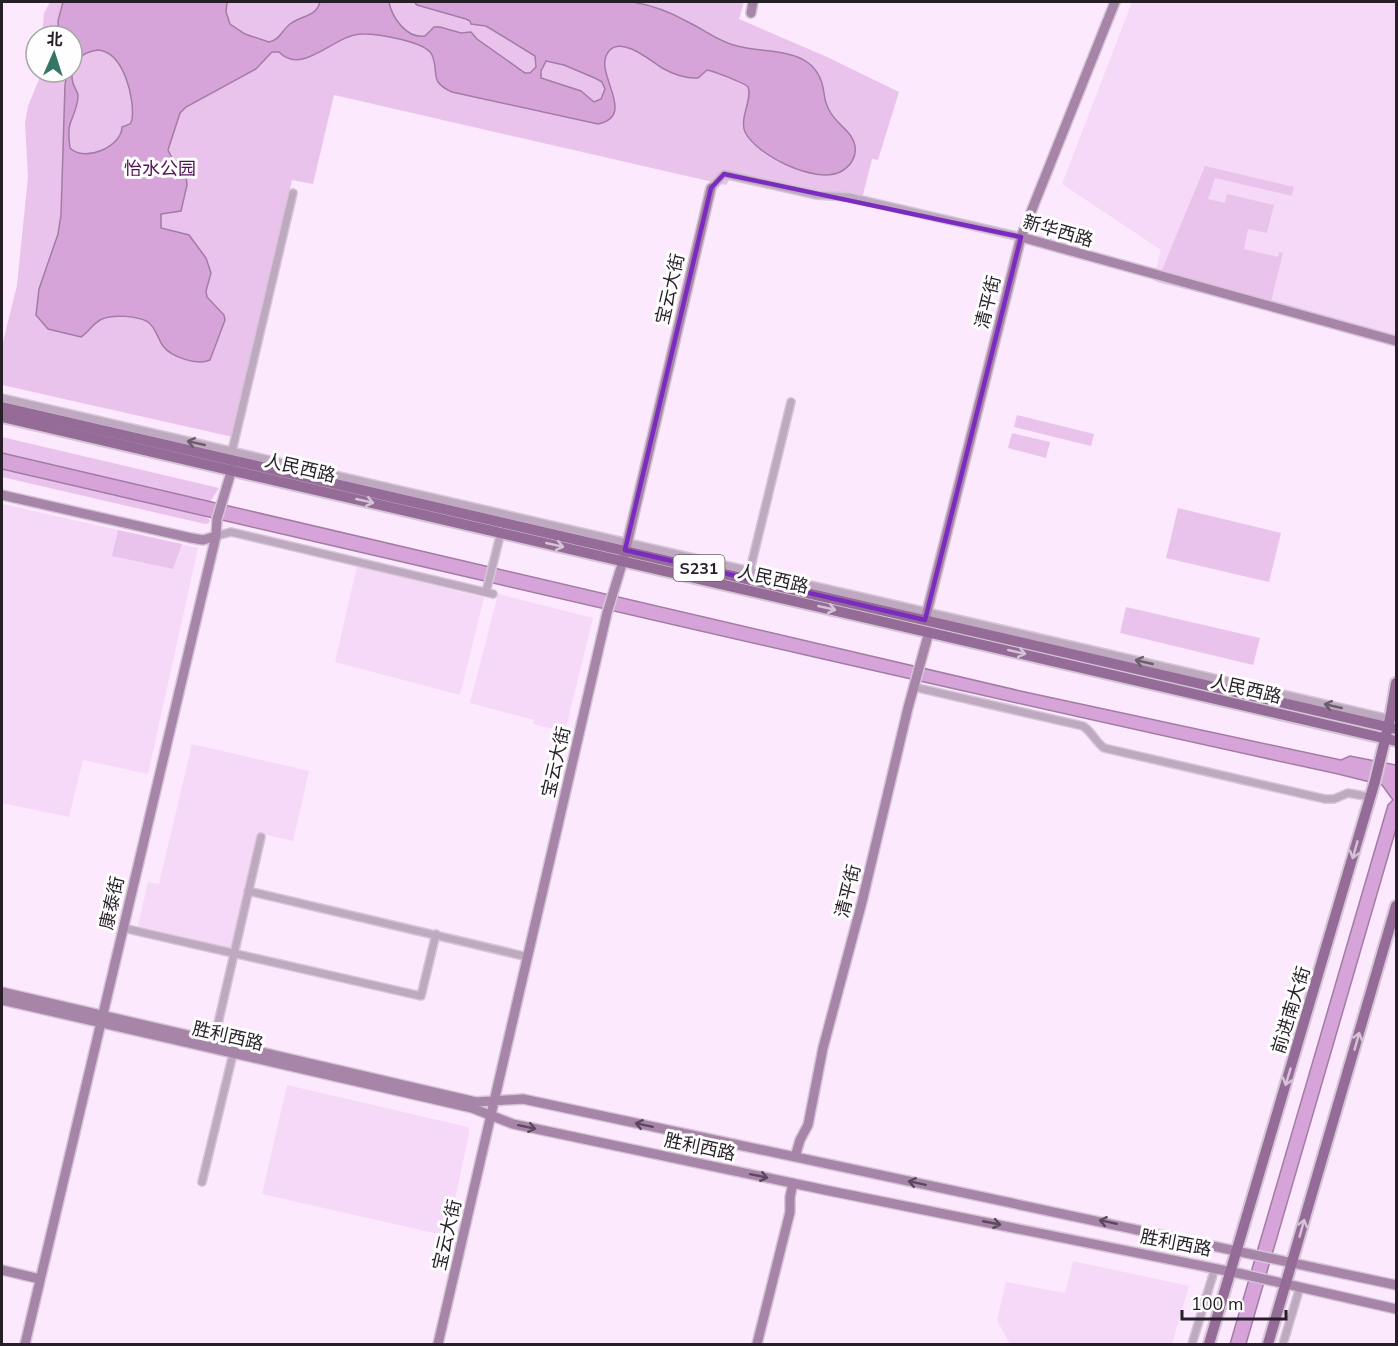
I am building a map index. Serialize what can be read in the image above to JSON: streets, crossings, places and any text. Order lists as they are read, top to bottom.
{
  "streets": {
    "main road": ["人民西路", "S231", "前进南大街"],
    "street": [
      "新华西路",
      "宝云大街",
      "清平街",
      "康泰街",
      "胜利西路"
    ]
  },
  "crossings": [
    ["新华西路", "宝云大街"],
    ["新华西路", "清平街"],
    ["宝云大街", "人民西路"],
    ["宝云大街", "胜利西路"],
    ["清平街", "人民西路"],
    ["清平街", "胜利西路"],
    ["人民西路", "康泰街"],
    ["人民西路", "前进南大街"],
    ["康泰街", "胜利西路"],
    ["前进南大街", "胜利西路"]
  ],
  "parks": ["怡水公园"],
  "scale_bar": "100 m",
  "north": "top"
}
